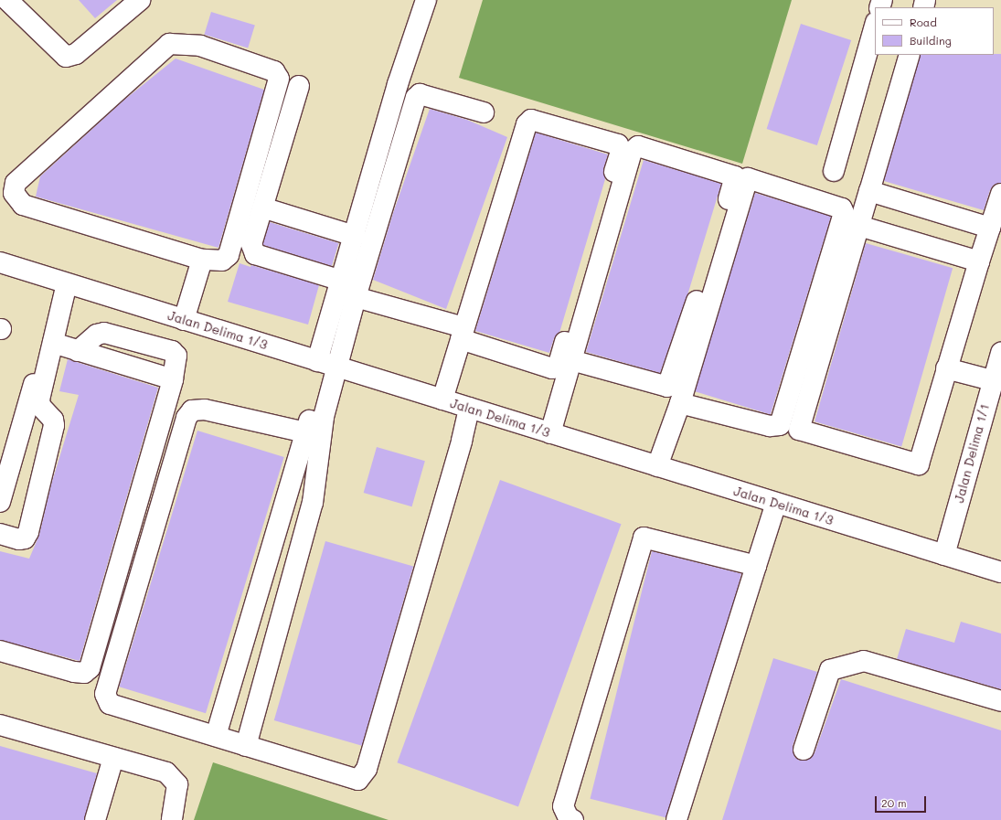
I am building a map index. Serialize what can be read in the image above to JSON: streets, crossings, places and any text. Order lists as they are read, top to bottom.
{
  "streets": {
    "street": ["Jalan Delima 1/3", "Jalan Delima 1/1"]
  },
  "crossings": [
    ["Jalan Delima 1/3", "Jalan Delima 1/1"]
  ],
  "legend": ["Road", "Building"],
  "scale_bar": "20 m"
}
